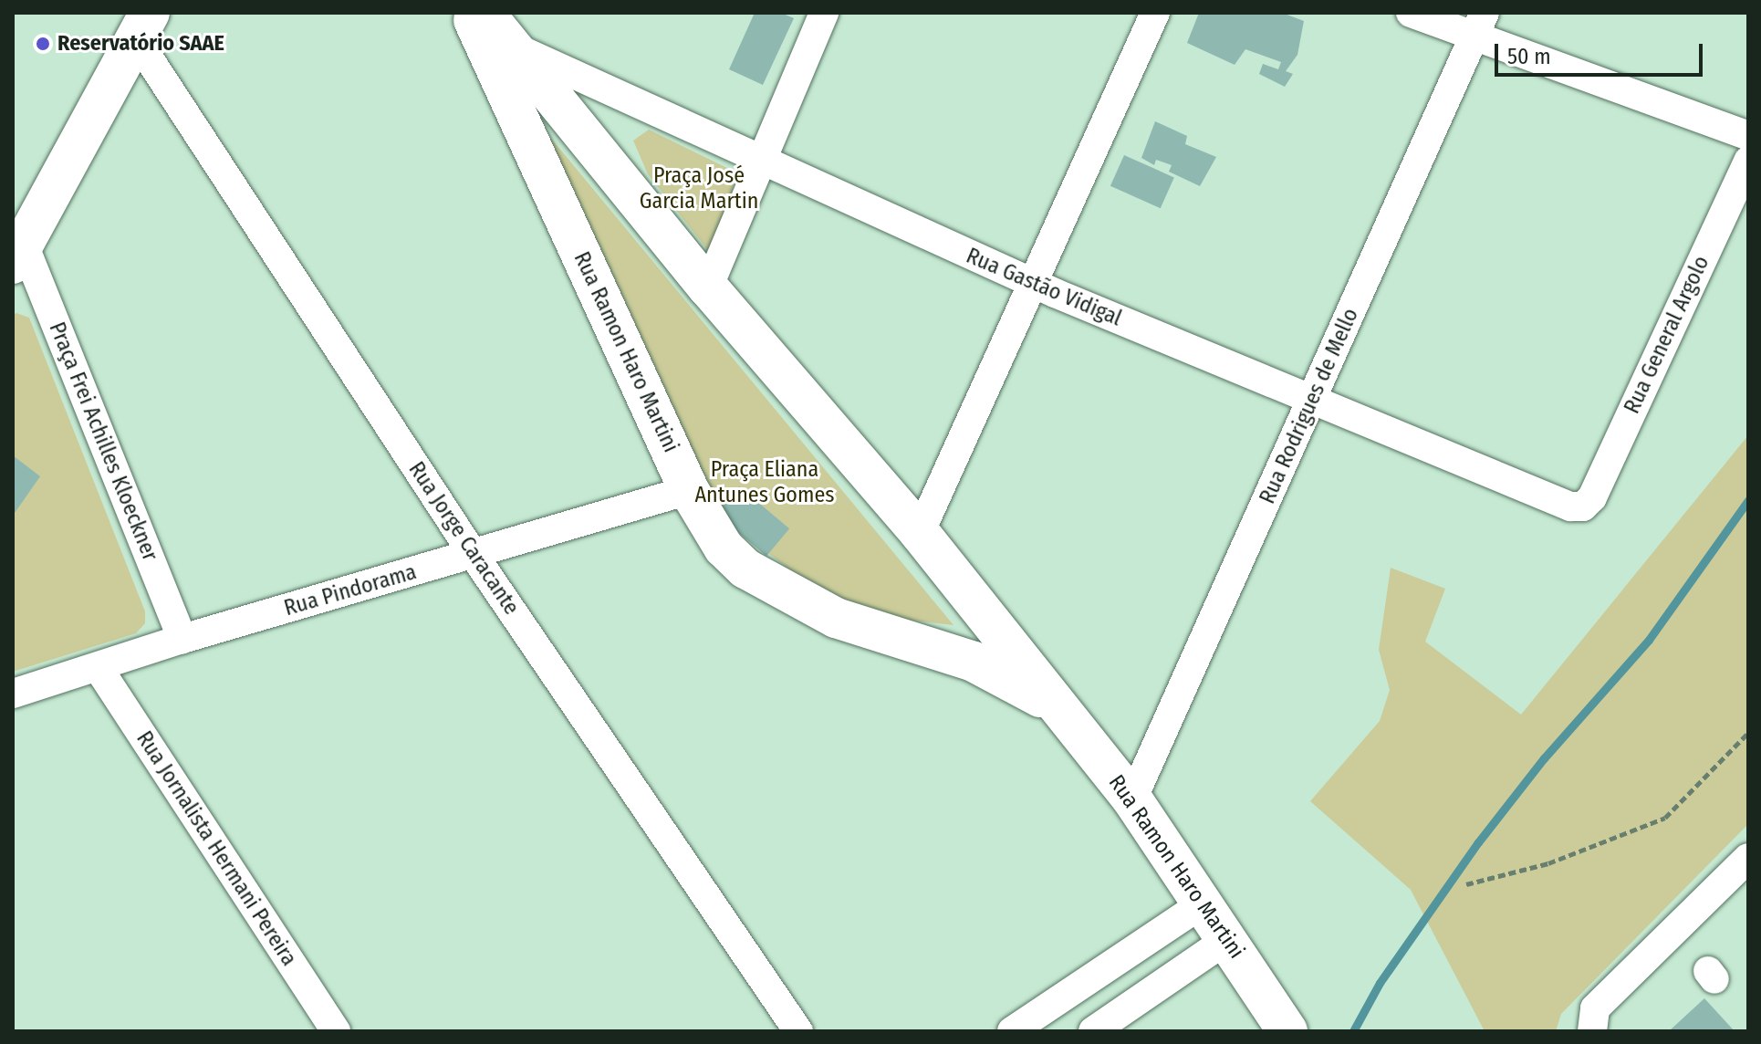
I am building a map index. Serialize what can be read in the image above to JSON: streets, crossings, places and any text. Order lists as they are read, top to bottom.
{
  "streets": {
    "main road": ["Rua Ramon Haro Martini"],
    "street": [
      "Rua Gastão Vidigal",
      "Rua General Argolo",
      "Rua Rodrigues de Mello",
      "Praça Frei Achilles Kloeckner",
      "Rua Jorge Caracante",
      "Rua Pindorama",
      "Rua Jornalista Hermani Pereira"
    ]
  },
  "crossings": [
    ["Rua Gastão Vidigal", "Rua General Argolo"],
    ["Rua Gastão Vidigal", "Rua Ramon Haro Martini"],
    ["Rua Gastão Vidigal", "Rua Rodrigues de Mello"],
    ["Rua Ramon Haro Martini", "Rua Rodrigues de Mello"],
    ["Rua Ramon Haro Martini", "Rua Pindorama"],
    ["Praça Frei Achilles Kloeckner", "Rua Pindorama"],
    ["Rua Jorge Caracante", "Rua Pindorama"],
    ["Rua Pindorama", "Rua Jornalista Hermani Pereira"]
  ],
  "parks": ["Praça José Garcia Martin", "Praça Eliana Antunes Gomes"],
  "places": ["Reservatório SAAE"],
  "scale_bar": "50 m"
}
